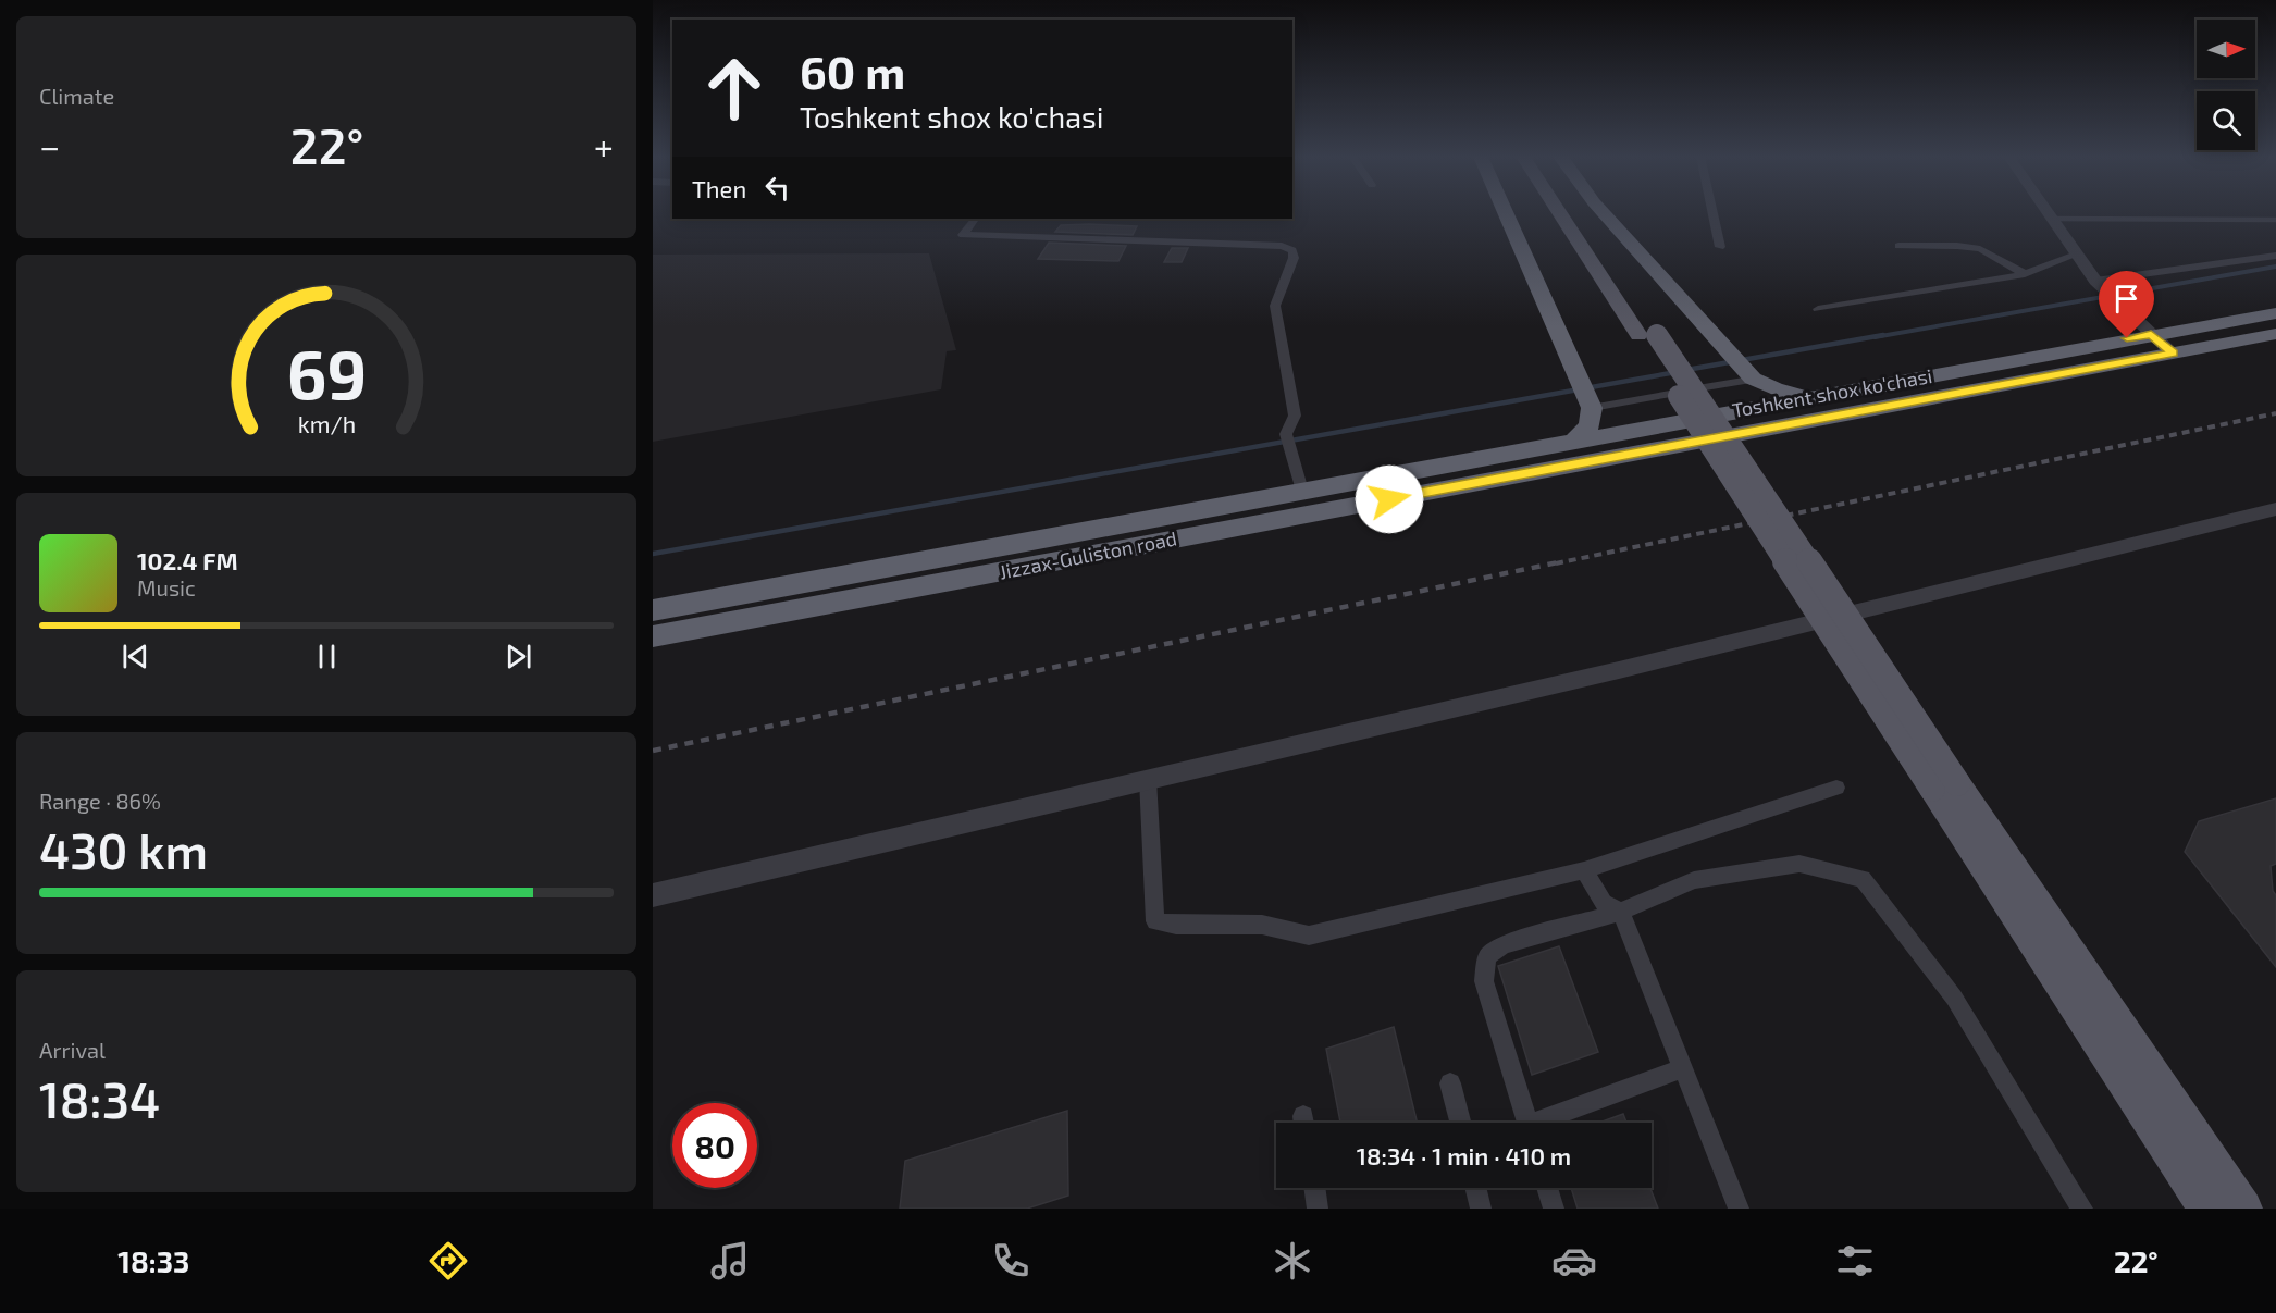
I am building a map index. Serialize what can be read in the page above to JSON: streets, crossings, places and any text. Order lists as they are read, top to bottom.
{
  "streets": {
    "highway": ["Toshkent shox ko'chasi", "Jizzax-Guliston road"]
  },
  "crossings": [
    ["Toshkent shox ko'chasi", "Jizzax-Guliston road"]
  ],
  "north": "right",
  "page": {
    "tile": [
      "Climate",
      ["Range · 86%", "430 km"],
      ["Arrival", "18:34"]
    ],
    "turn": ["60 m", "Toshkent shox ko'chasi"],
    "heat": ["−", "22°", "+"],
    "then": "Then",
    "song": ["102.4 FM", "Music"],
    "limit": "80",
    "trip": "18:34 · 1 min · 410 m",
    "tabs": ["18:33", "22°"],
    "gauge": ["69", "km/h"]
  }
}
